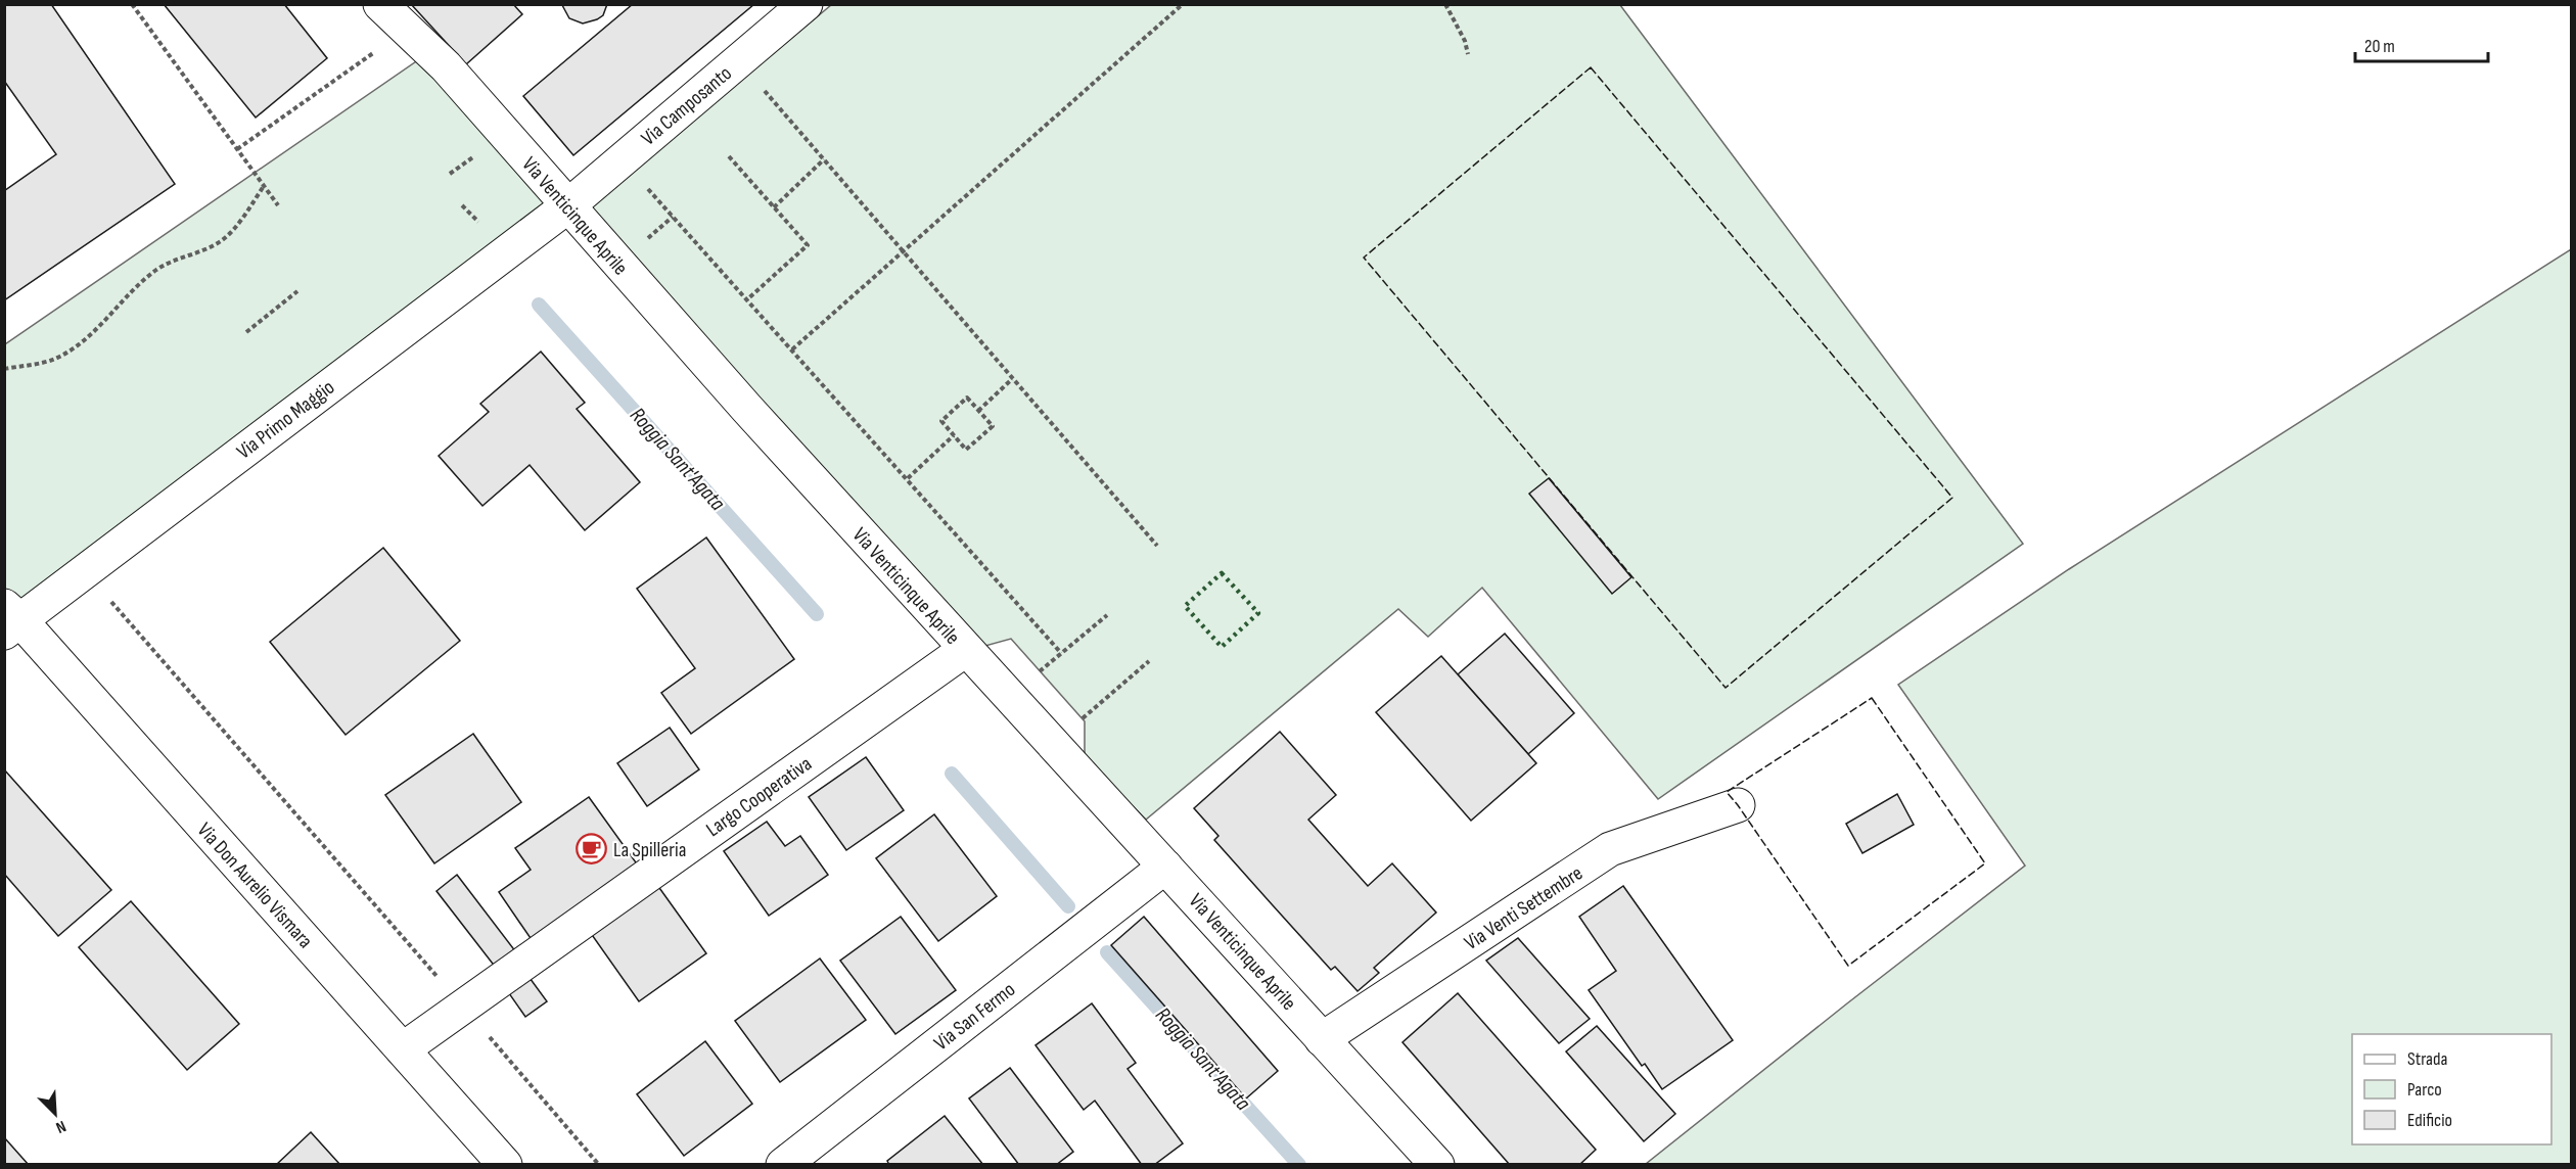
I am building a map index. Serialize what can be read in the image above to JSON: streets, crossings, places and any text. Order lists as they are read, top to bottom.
{
  "streets": {
    "street": [
      "Via Camposanto",
      "Via Venticinque Aprile",
      "Via Primo Maggio",
      "Largo Cooperativa",
      "Via Don Aurelio Vismara",
      "Via Venti Settembre",
      "Via San Fermo"
    ]
  },
  "crossings": [
    ["Via Camposanto", "Via Venticinque Aprile"],
    ["Via Camposanto", "Via Primo Maggio"],
    ["Via Venticinque Aprile", "Via Primo Maggio"],
    ["Via Venticinque Aprile", "Largo Cooperativa"],
    ["Via Venticinque Aprile", "Via Venti Settembre"],
    ["Via Venticinque Aprile", "Via San Fermo"],
    ["Via Primo Maggio", "Via Don Aurelio Vismara"],
    ["Largo Cooperativa", "Via Don Aurelio Vismara"]
  ],
  "water": ["Roggia Sant'Agata"],
  "places": {
    "cafe": ["La Spilleria"]
  },
  "legend": ["Strada", "Parco", "Edificio"],
  "scale_bar": "20 m",
  "north": "bottom right"
}
